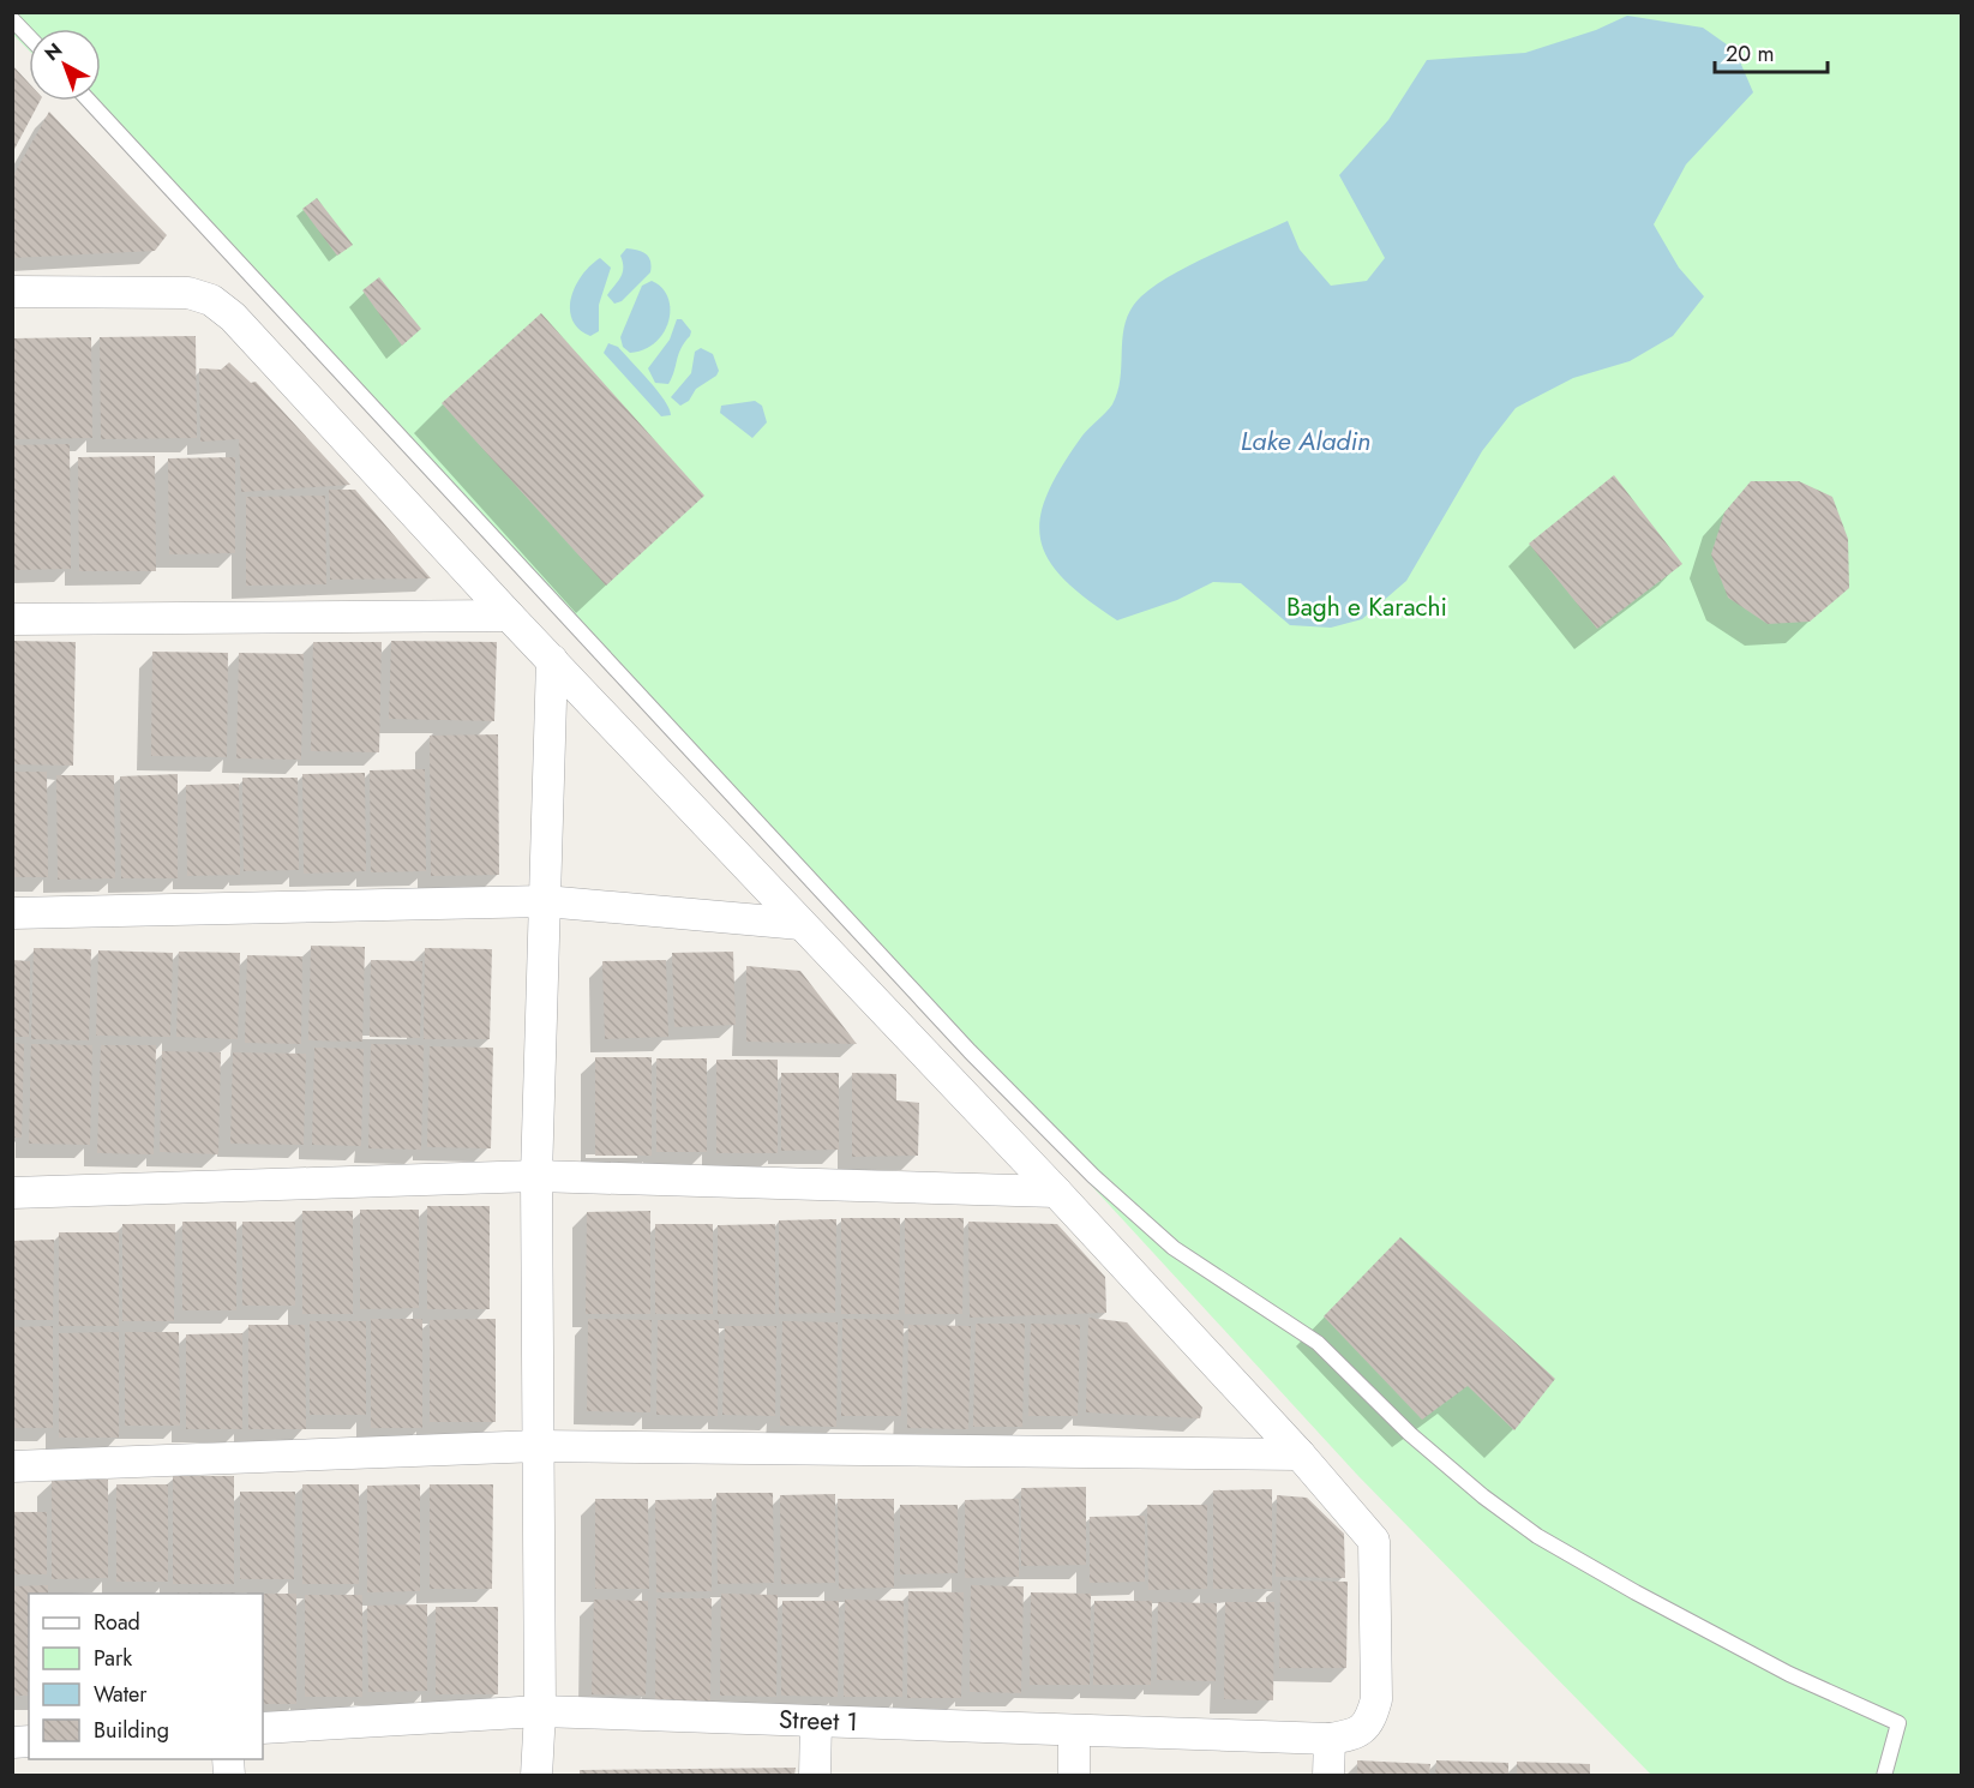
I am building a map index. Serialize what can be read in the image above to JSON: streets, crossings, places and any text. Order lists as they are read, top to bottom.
{
  "streets": {
    "street": ["Street 1"]
  },
  "water": ["Lake Aladin"],
  "parks": ["Bagh e Karachi"],
  "legend": [
    "Road",
    "Park",
    "Water",
    "Building"
  ],
  "scale_bar": "20 m",
  "north": "top left"
}
